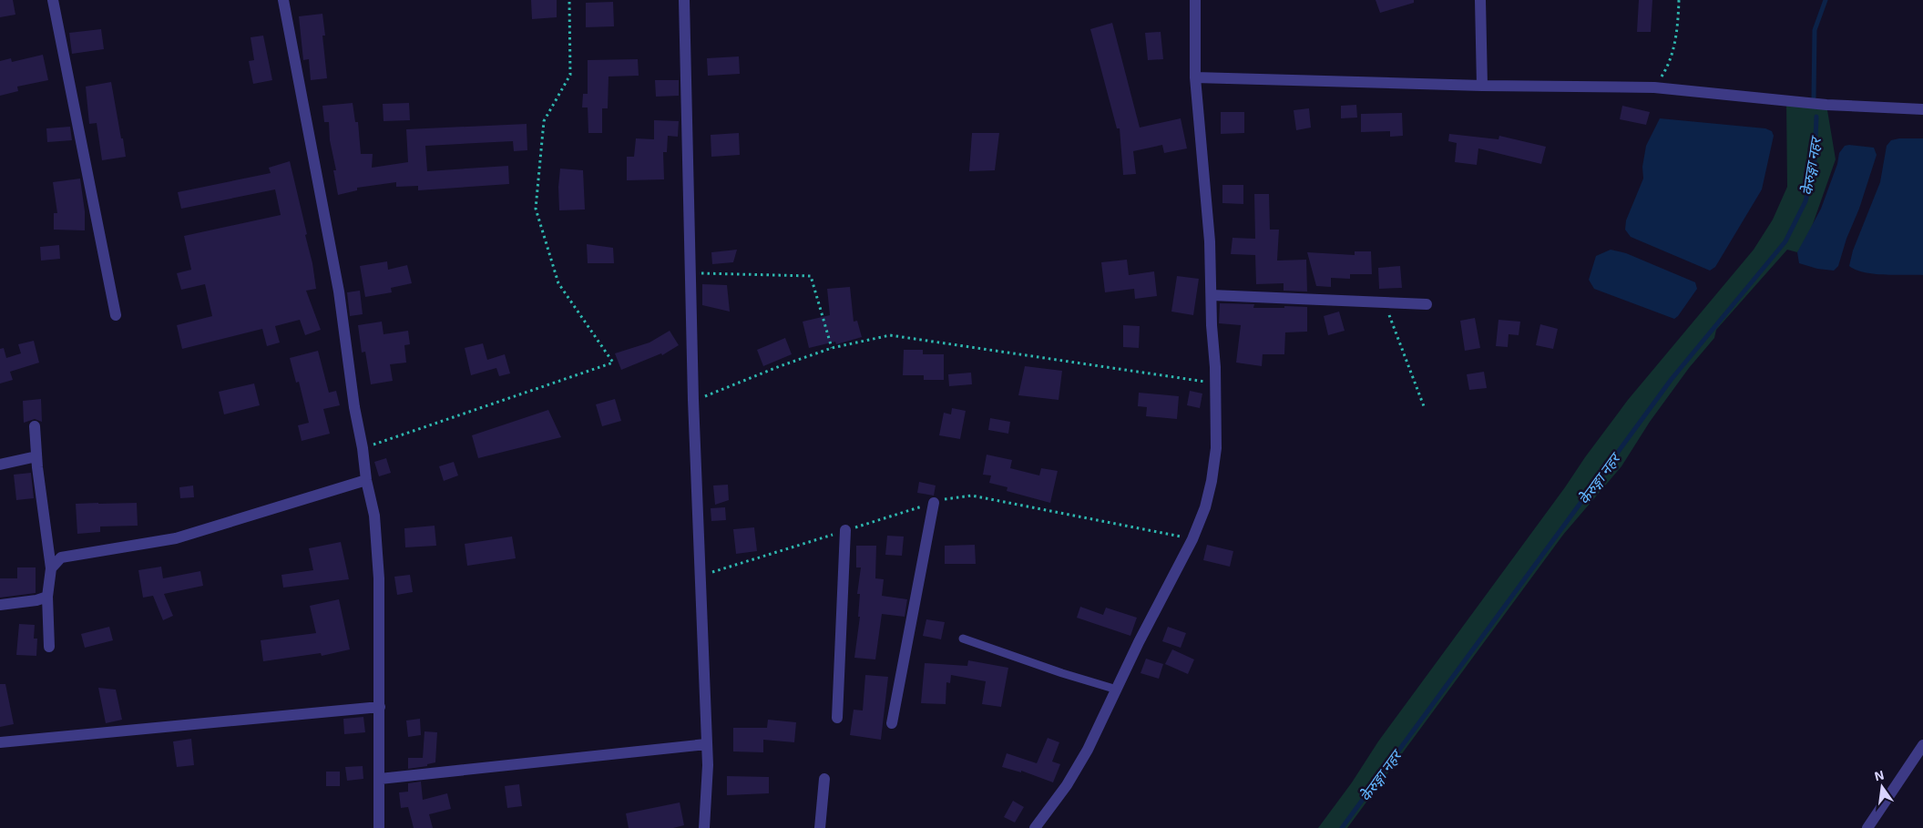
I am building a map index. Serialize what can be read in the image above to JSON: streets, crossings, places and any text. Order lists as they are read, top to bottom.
{
  "water": ["केेरुङ्गा नहर"],
  "north": "top"
}
